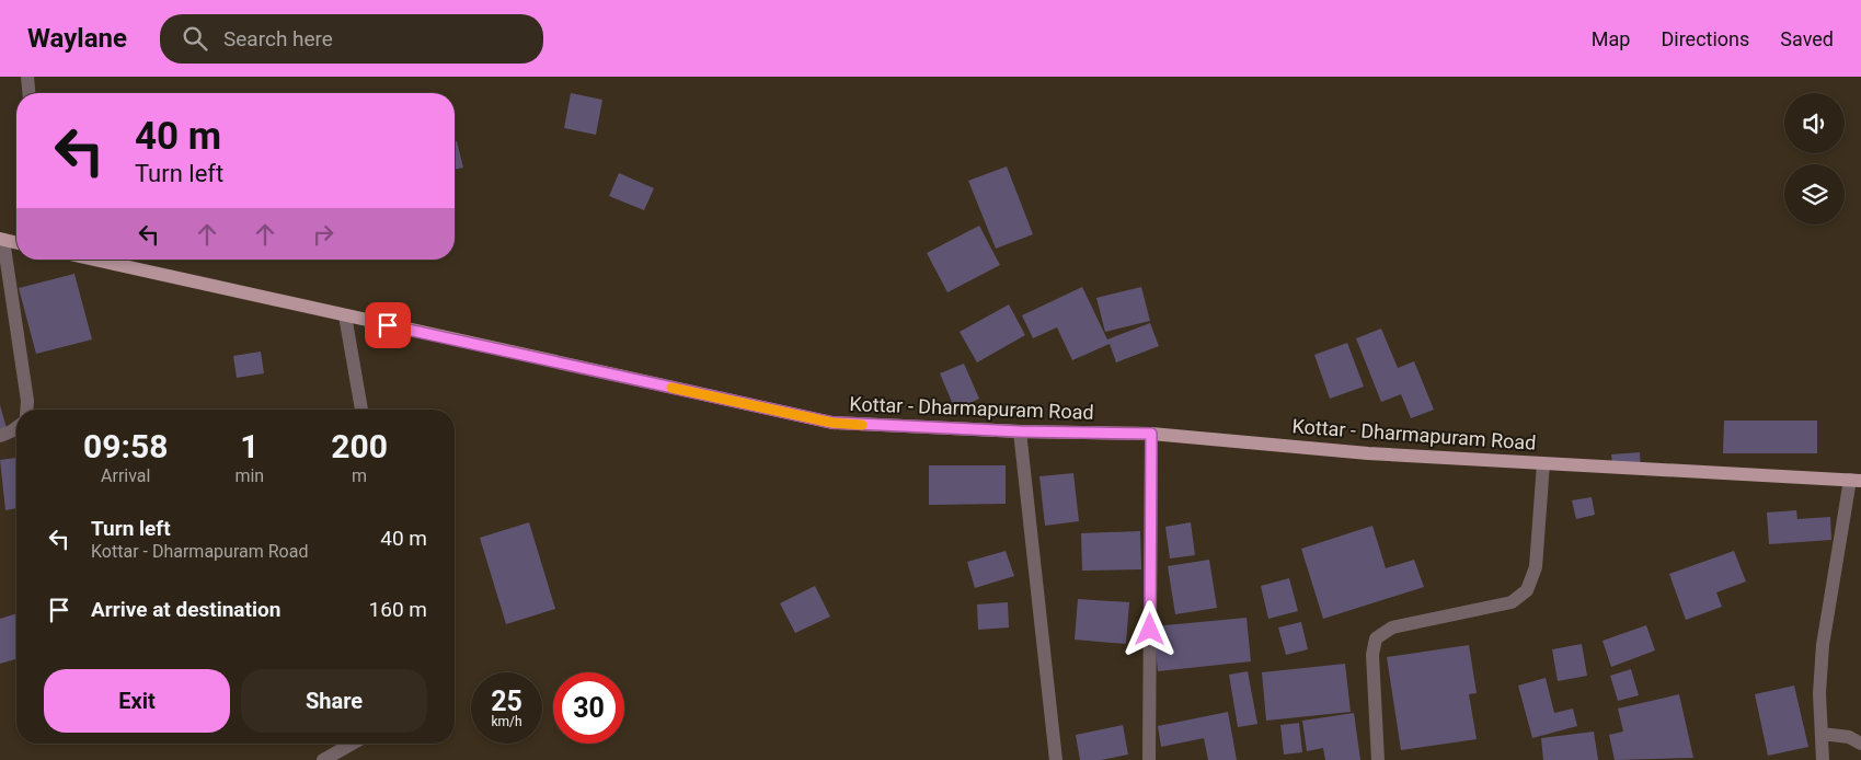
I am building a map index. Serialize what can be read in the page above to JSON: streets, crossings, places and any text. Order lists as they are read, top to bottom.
{
  "streets": {
    "main road": ["Kottar - Dharmapuram Road"]
  },
  "page": {
    "header": "Waylane",
    "search": "Search here",
    "nav": ["Map", "Directions", "Saved"],
    "turn": ["40 m", "Turn left"],
    "eta": [
      "09:58",
      "Arrival",
      "1",
      "min",
      "200",
      "m"
    ],
    "list": [
      {
        "name": "Turn left",
        "note": "Kottar - Dharmapuram Road",
        "value": "40 m"
      },
      {
        "name": "Arrive at destination",
        "value": "160 m"
      }
    ],
    "buttons": ["Exit", "Share"],
    "speed": "25 km/h",
    "limit": "30"
  }
}
